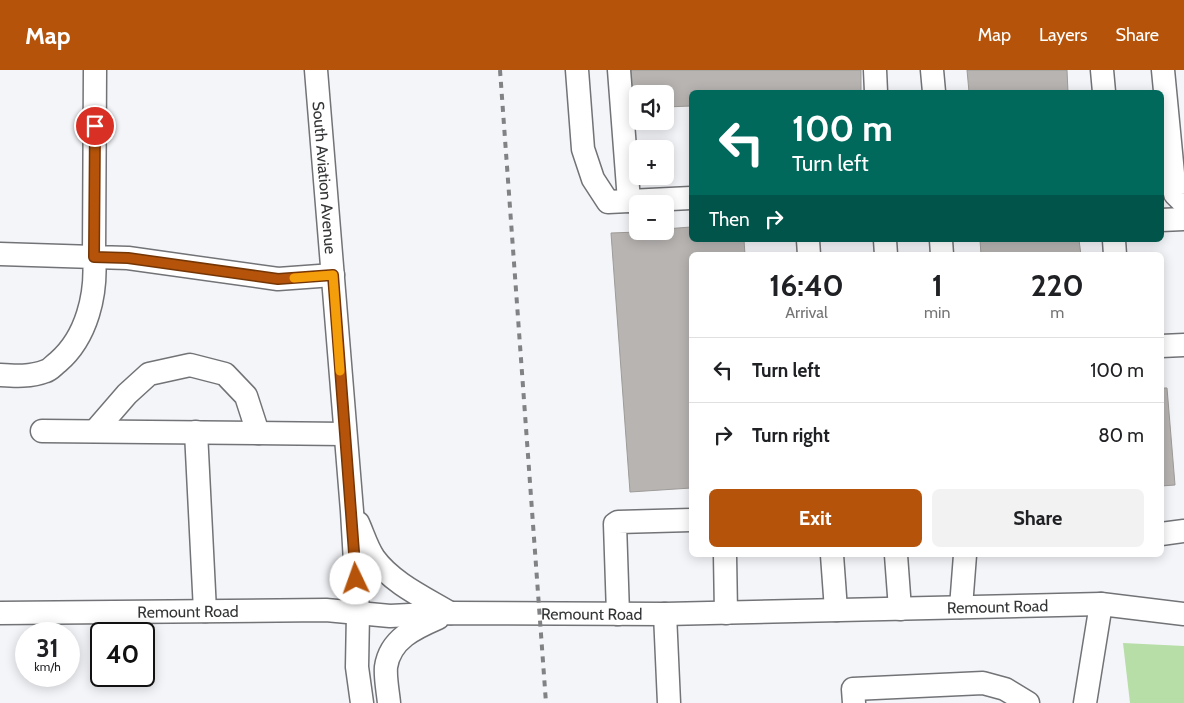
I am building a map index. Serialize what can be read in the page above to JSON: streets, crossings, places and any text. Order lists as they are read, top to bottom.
{
  "streets": {
    "street": ["South Aviation Avenue", "Remount Road"]
  },
  "crossings": [
    ["South Aviation Avenue", "Remount Road"]
  ],
  "page": {
    "header": "Map",
    "nav": ["Map", "Layers", "Share"],
    "map_buttons": ["+", "−"],
    "turn": ["100 m", "Turn left"],
    "then": "Then",
    "eta": [
      "16:40",
      "Arrival",
      "1",
      "min",
      "220",
      "m"
    ],
    "list": [
      {
        "name": "Turn left",
        "value": "100 m"
      },
      {
        "name": "Turn right",
        "value": "80 m"
      }
    ],
    "buttons": ["Exit", "Share"],
    "speed": "31 km/h",
    "limit": "40"
  }
}
